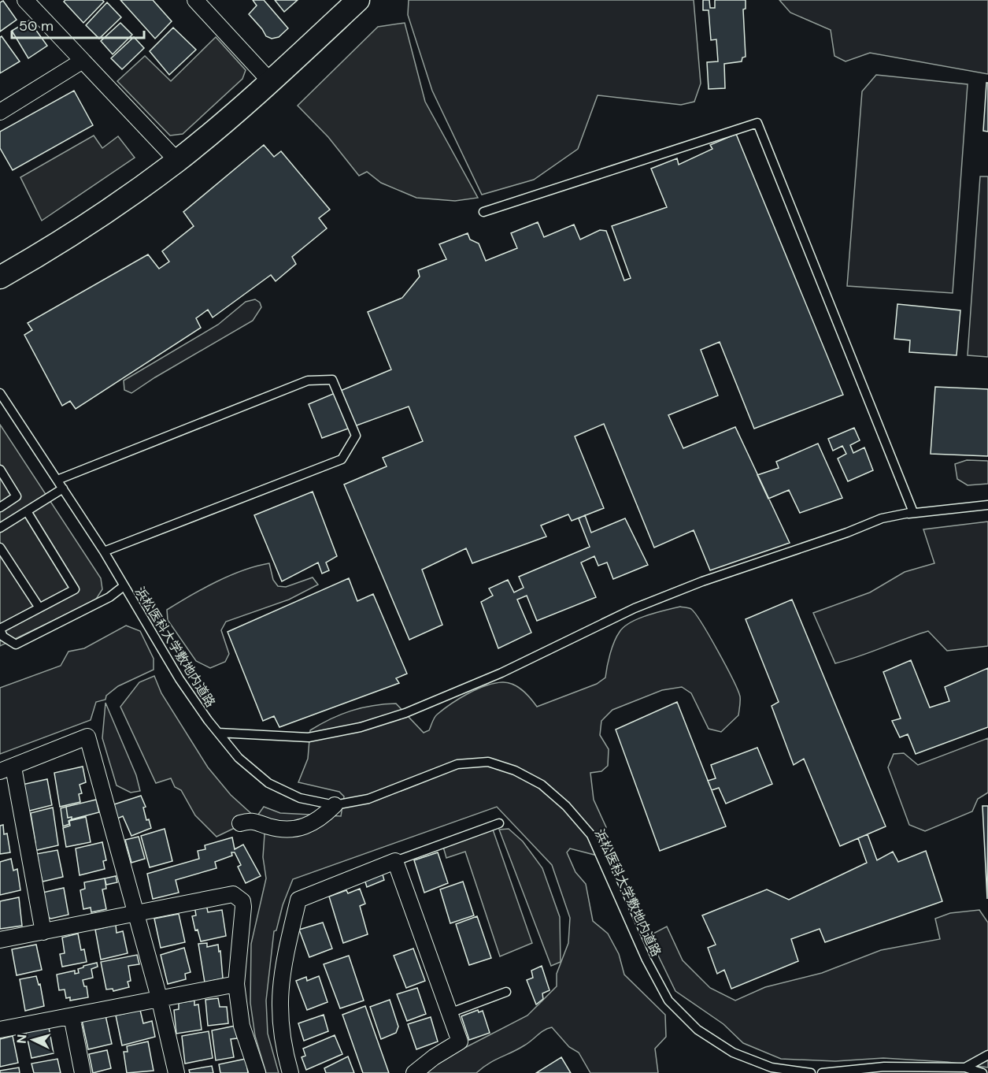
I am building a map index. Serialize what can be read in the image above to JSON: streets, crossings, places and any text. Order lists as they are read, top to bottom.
{
  "streets": {
    "lane": ["浜松医科大学敷地内道路"]
  },
  "scale_bar": "50 m",
  "north": "left"
}
